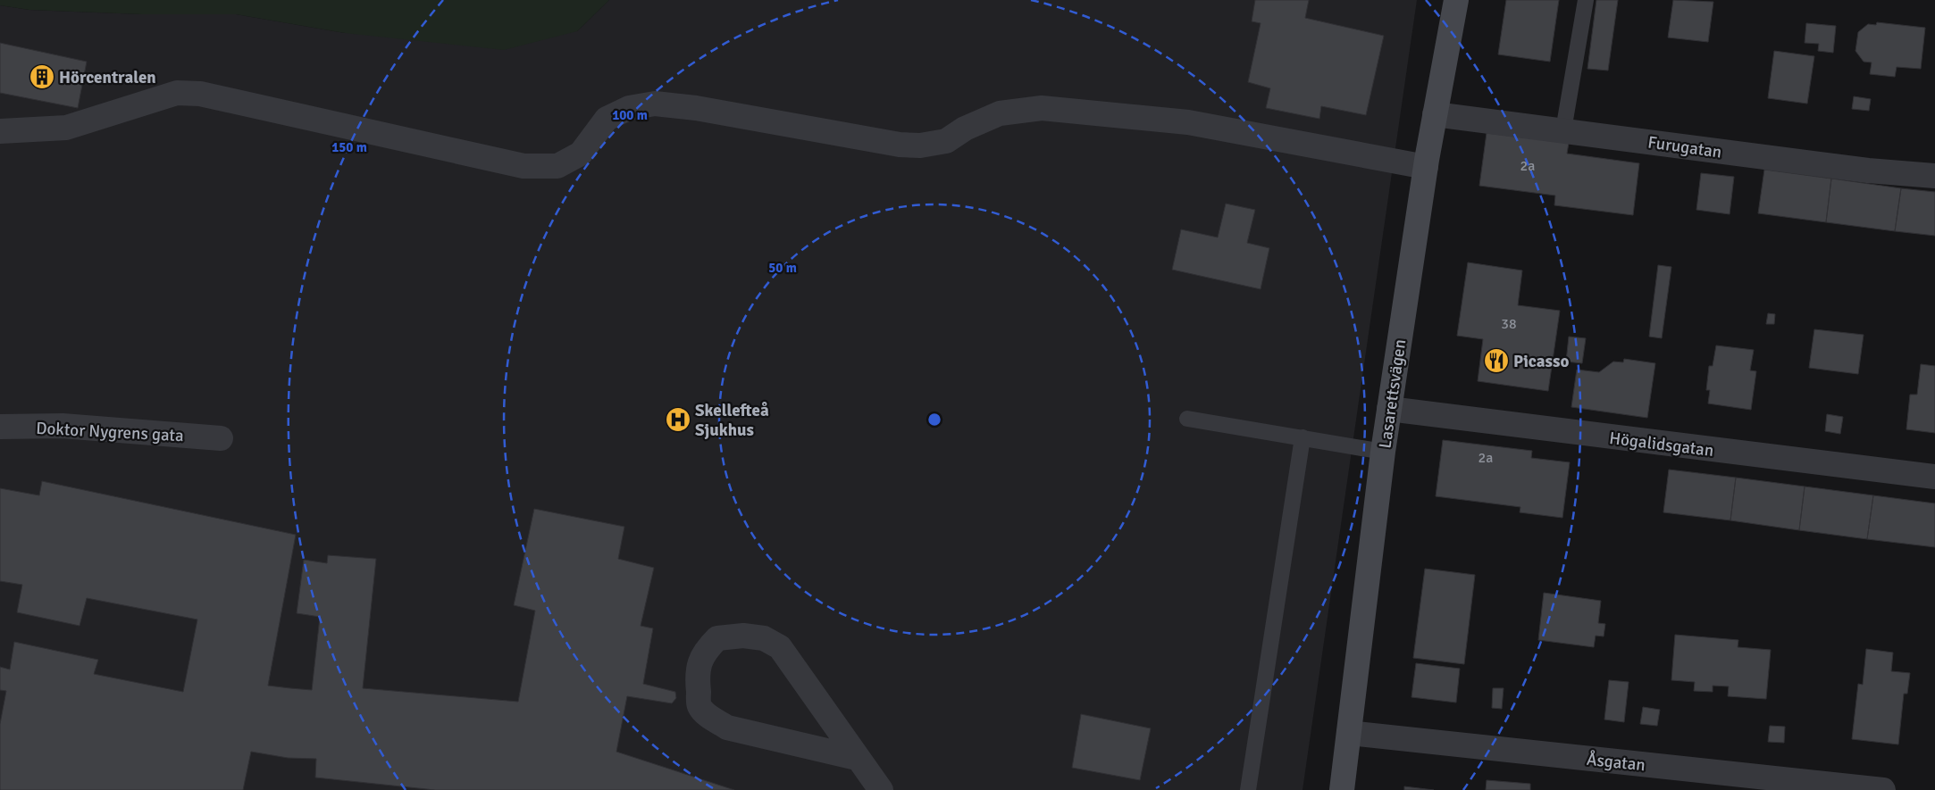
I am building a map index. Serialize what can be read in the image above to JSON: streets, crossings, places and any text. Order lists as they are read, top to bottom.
{
  "streets": {
    "main road": ["Lasarettsvägen"],
    "street": [
      "Furugatan",
      "Doktor Nygrens gata",
      "Högalidsgatan",
      "Åsgatan"
    ]
  },
  "crossings": [
    ["Furugatan", "Lasarettsvägen"],
    ["Lasarettsvägen", "Högalidsgatan"],
    ["Lasarettsvägen", "Åsgatan"]
  ],
  "places": {
    "building": ["Hörcentralen"],
    "restaurant": ["Picasso"],
    "hospital": ["Skellefteå Sjukhus"]
  },
  "house_numbers": ["2a", "38", "2a"],
  "rings": ["100 m", "150 m", "50 m"]
}
